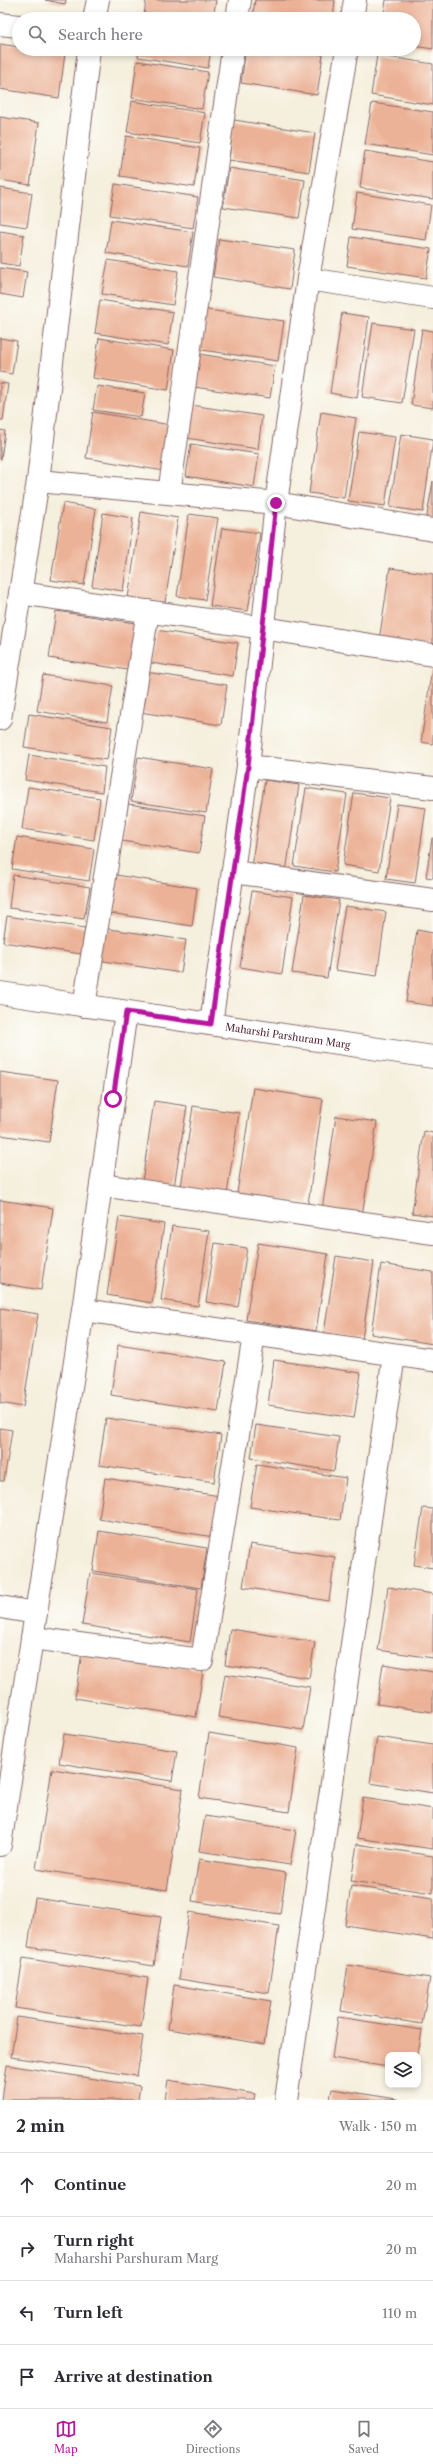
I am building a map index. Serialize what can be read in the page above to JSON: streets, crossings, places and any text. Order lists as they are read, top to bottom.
{
  "streets": {
    "street": ["Maharshi Parshuram Marg"]
  },
  "page": {
    "search": "Search here",
    "heading": ["2 min", "Walk · 150 m"],
    "list": [
      ["Continue", "20 m"],
      ["Turn right", "Maharshi Parshuram Marg", "20 m"],
      ["Turn left", "110 m"],
      "Arrive at destination"
    ],
    "nav": ["Map", "Directions", "Saved"]
  }
}
